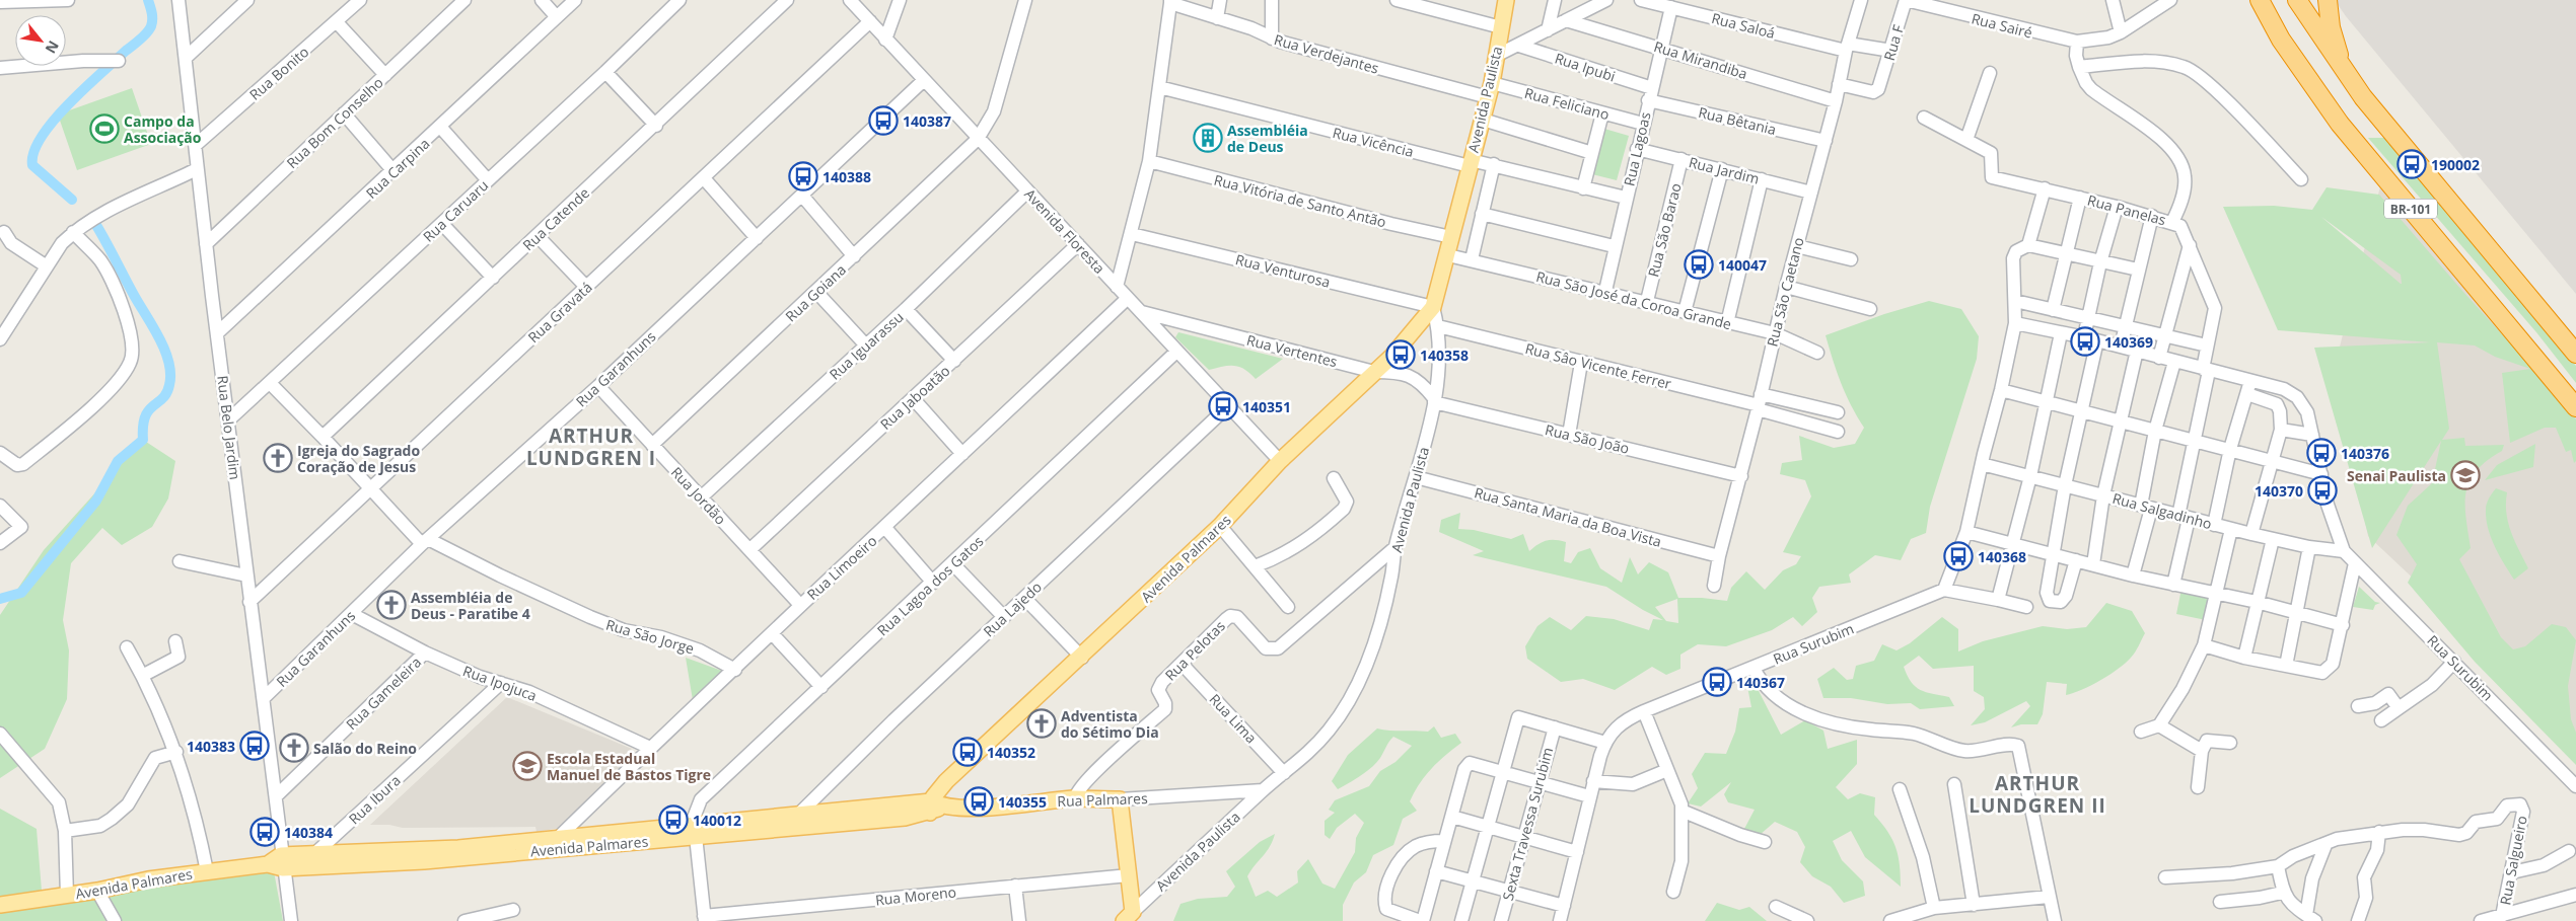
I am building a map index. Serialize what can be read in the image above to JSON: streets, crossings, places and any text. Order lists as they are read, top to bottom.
{
  "streets": {
    "highway": ["BR-101"],
    "main road": ["Avenida Paulista", "Avenida Palmares", "Rua Palmares"],
    "street": [
      "Rua Saloá",
      "Rua Sairé",
      "Rua F",
      "Rua Verdejantes",
      "Rua Mirandiba",
      "Rua Ipubi",
      "Rua Bonito",
      "Rua Feliciano",
      "Rua Bêtania",
      "Rua Bom Conselho",
      "Rua Vicência",
      "Rua Lagoas",
      "Rua Carpina",
      "Rua Jardim",
      "Rua Vitória de Santo Antão",
      "Rua Panelas",
      "Rua Caruaru",
      "Rua Catende",
      "Rua São Barao",
      "Avenida Floresta",
      "Rua Venturosa",
      "Rua São Caetano",
      "Rua Goiana",
      "Rua São José da Coroa Grande",
      "Rua Gravatá",
      "Rua Iguarassu",
      "Rua Vertentes",
      "Rua Sâo Vicente Ferrer",
      "Rua Garanhuns",
      "Rua Jaboatão",
      "Rua Belo Jardim",
      "Rua São João",
      "Rua Jordão",
      "Rua Salgadinho",
      "Rua Santa Maria da Boa Vista",
      "Rua Limoeiro",
      "Rua Lagoa dos Gatos",
      "Rua Lajedo",
      "Rua São Jorge",
      "Rua Surubim",
      "Rua Pelotas",
      "Rua Ipojuca",
      "Rua Gameleira",
      "Rua Lima",
      "Rua Ibura",
      "Sexta Travessa Surubim",
      "Rua Salgueiro",
      "Rua Moreno"
    ]
  },
  "crossings": [
    ["Rua Saloá", "Rua F"],
    ["Rua Saloá", "Rua Lagoas"],
    ["Rua Saloá", "Rua São Caetano"],
    ["Rua Sairé", "Rua F"],
    ["Rua F", "Rua São Caetano"],
    ["Rua Verdejantes", "Avenida Paulista"],
    ["Rua Verdejantes", "Rua Feliciano"],
    ["Rua Mirandiba", "Rua Lagoas"],
    ["Rua Mirandiba", "Rua São Caetano"],
    ["Rua Ipubi", "Rua Bêtania"],
    ["Rua Ipubi", "Rua Lagoas"],
    ["Rua Bonito", "Rua Belo Jardim"],
    ["Avenida Paulista", "Rua Feliciano"],
    ["Avenida Paulista", "Rua Vicência"],
    ["Avenida Paulista", "Rua Vitória de Santo Antão"],
    ["Avenida Paulista", "Rua Venturosa"],
    ["Avenida Paulista", "Rua São José da Coroa Grande"],
    ["Avenida Paulista", "Rua Vertentes"],
    ["Avenida Paulista", "Rua Sâo Vicente Ferrer"],
    ["Avenida Paulista", "Rua São João"],
    ["Avenida Paulista", "Rua Santa Maria da Boa Vista"],
    ["Avenida Paulista", "Avenida Palmares"],
    ["Avenida Paulista", "Rua Pelotas"],
    ["Avenida Paulista", "Rua Lima"],
    ["Avenida Paulista", "Rua Palmares"],
    ["Avenida Paulista", "Rua Moreno"],
    ["Rua Feliciano", "Rua Lagoas"],
    ["Rua Bêtania", "Rua Lagoas"],
    ["Rua Bêtania", "Rua São Caetano"],
    ["Rua Bom Conselho", "Rua Belo Jardim"],
    ["Rua Vicência", "Rua Lagoas"],
    ["Rua Lagoas", "Rua Jardim"],
    ["Rua Lagoas", "Rua São José da Coroa Grande"],
    ["Rua Carpina", "Rua Belo Jardim"],
    ["Rua Jardim", "Rua São Barao"],
    ["Rua Jardim", "Rua São Caetano"],
    ["Rua Panelas", "Rua Salgadinho"],
    ["Rua Caruaru", "Rua Belo Jardim"],
    ["Rua São Barao", "Rua São José da Coroa Grande"],
    ["Avenida Floresta", "Rua Goiana"],
    ["Avenida Floresta", "Rua Gravatá"],
    ["Avenida Floresta", "Rua Iguarassu"],
    ["Avenida Floresta", "Rua Vertentes"],
    ["Avenida Floresta", "Rua Garanhuns"],
    ["Avenida Floresta", "Rua Jaboatão"],
    ["Avenida Floresta", "Avenida Palmares"],
    ["Avenida Floresta", "Rua Limoeiro"],
    ["Avenida Floresta", "Rua Lagoa dos Gatos"],
    ["Avenida Floresta", "Rua Lajedo"],
    ["Rua Venturosa", "Avenida Palmares"],
    ["Rua São Caetano", "Rua São José da Coroa Grande"],
    ["Rua São Caetano", "Rua Sâo Vicente Ferrer"],
    ["Rua São Caetano", "Rua São João"],
    ["Rua São Caetano", "Rua Santa Maria da Boa Vista"],
    ["Rua Goiana", "Rua Jordão"],
    ["Rua Gravatá", "Rua Belo Jardim"],
    ["Rua Iguarassu", "Rua Jordão"],
    ["Rua Vertentes", "Rua São João"],
    ["Rua Vertentes", "Avenida Palmares"],
    ["Rua Garanhuns", "Rua Belo Jardim"],
    ["Rua Garanhuns", "Rua Jordão"],
    ["Rua Garanhuns", "Rua São Jorge"],
    ["Rua Garanhuns", "Rua Ipojuca"],
    ["Rua Jaboatão", "Rua Jordão"],
    ["Rua Belo Jardim", "Avenida Palmares"],
    ["Rua Belo Jardim", "Rua Gameleira"],
    ["Rua Jordão", "Rua Limoeiro"],
    ["Rua Salgadinho", "Rua Surubim"],
    ["Avenida Palmares", "Rua Limoeiro"],
    ["Avenida Palmares", "Rua Lagoa dos Gatos"],
    ["Avenida Palmares", "Rua Lajedo"],
    ["Avenida Palmares", "Rua Ibura"],
    ["Avenida Palmares", "Rua Palmares"],
    ["Rua Limoeiro", "Rua São Jorge"],
    ["Rua Limoeiro", "Rua Ipojuca"],
    ["Rua Lagoa dos Gatos", "Rua Moreno"],
    ["Rua Pelotas", "Rua Lima"],
    ["Rua Pelotas", "Rua Palmares"],
    ["Rua Ipojuca", "Rua Gameleira"],
    ["Rua Ipojuca", "Rua Ibura"]
  ],
  "districts": ["ARTHUR LUNDGREN I", "ARTHUR LUNDGREN II"],
  "places": {
    "bus stop": [
      "140387",
      "190002",
      "140388",
      "140047",
      "140369",
      "140358",
      "140351",
      "140376",
      "140370",
      "140368",
      "140367",
      "140383",
      "140352",
      "140355",
      "140012",
      "140384"
    ],
    "sports": ["Campo da Associação"],
    "building": ["Assembléia de Deus"],
    "church": [
      "Igreja do Sagrado Coração de Jesus",
      "Assembléia de Deus - Paratibe 4",
      "Adventista do Sétimo Dia",
      "Salão do Reino"
    ],
    "school or university": ["Senai Paulista", "Escola Estadual Manuel de Bastos Tigre"]
  },
  "north": "bottom right"
}
